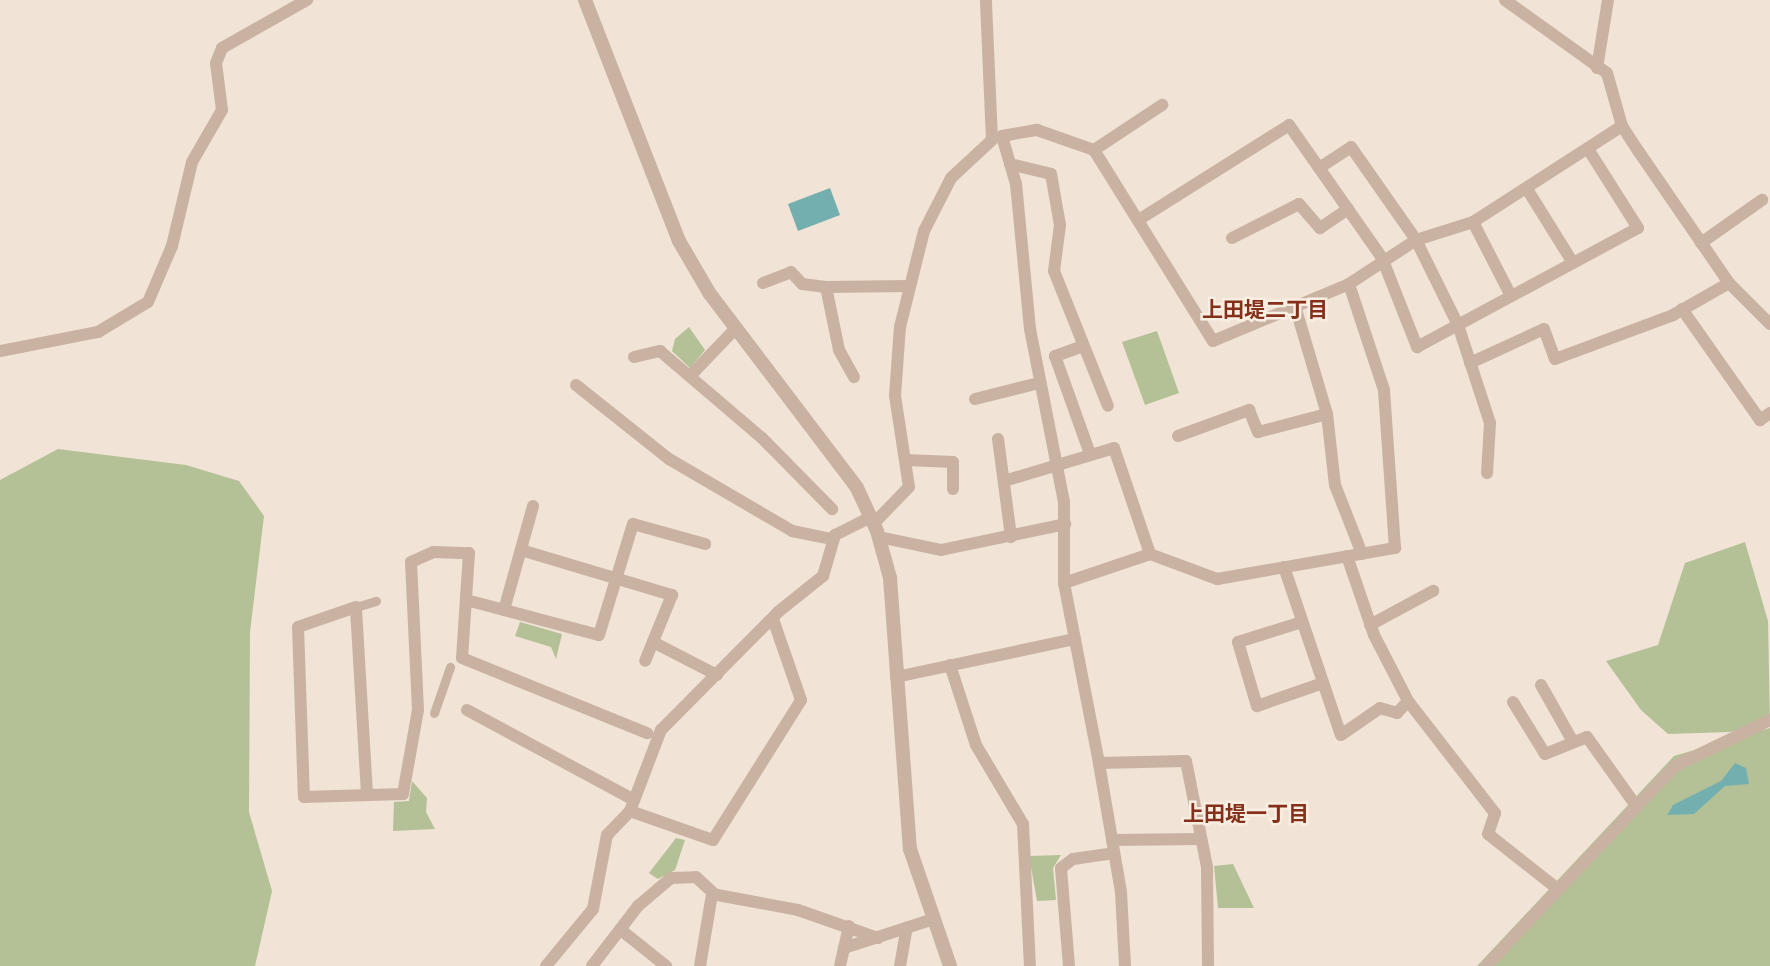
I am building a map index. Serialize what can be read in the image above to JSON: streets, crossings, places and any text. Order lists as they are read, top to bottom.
{
  "districts": ["上田堤二丁目", "上田堤一丁目"]
}
